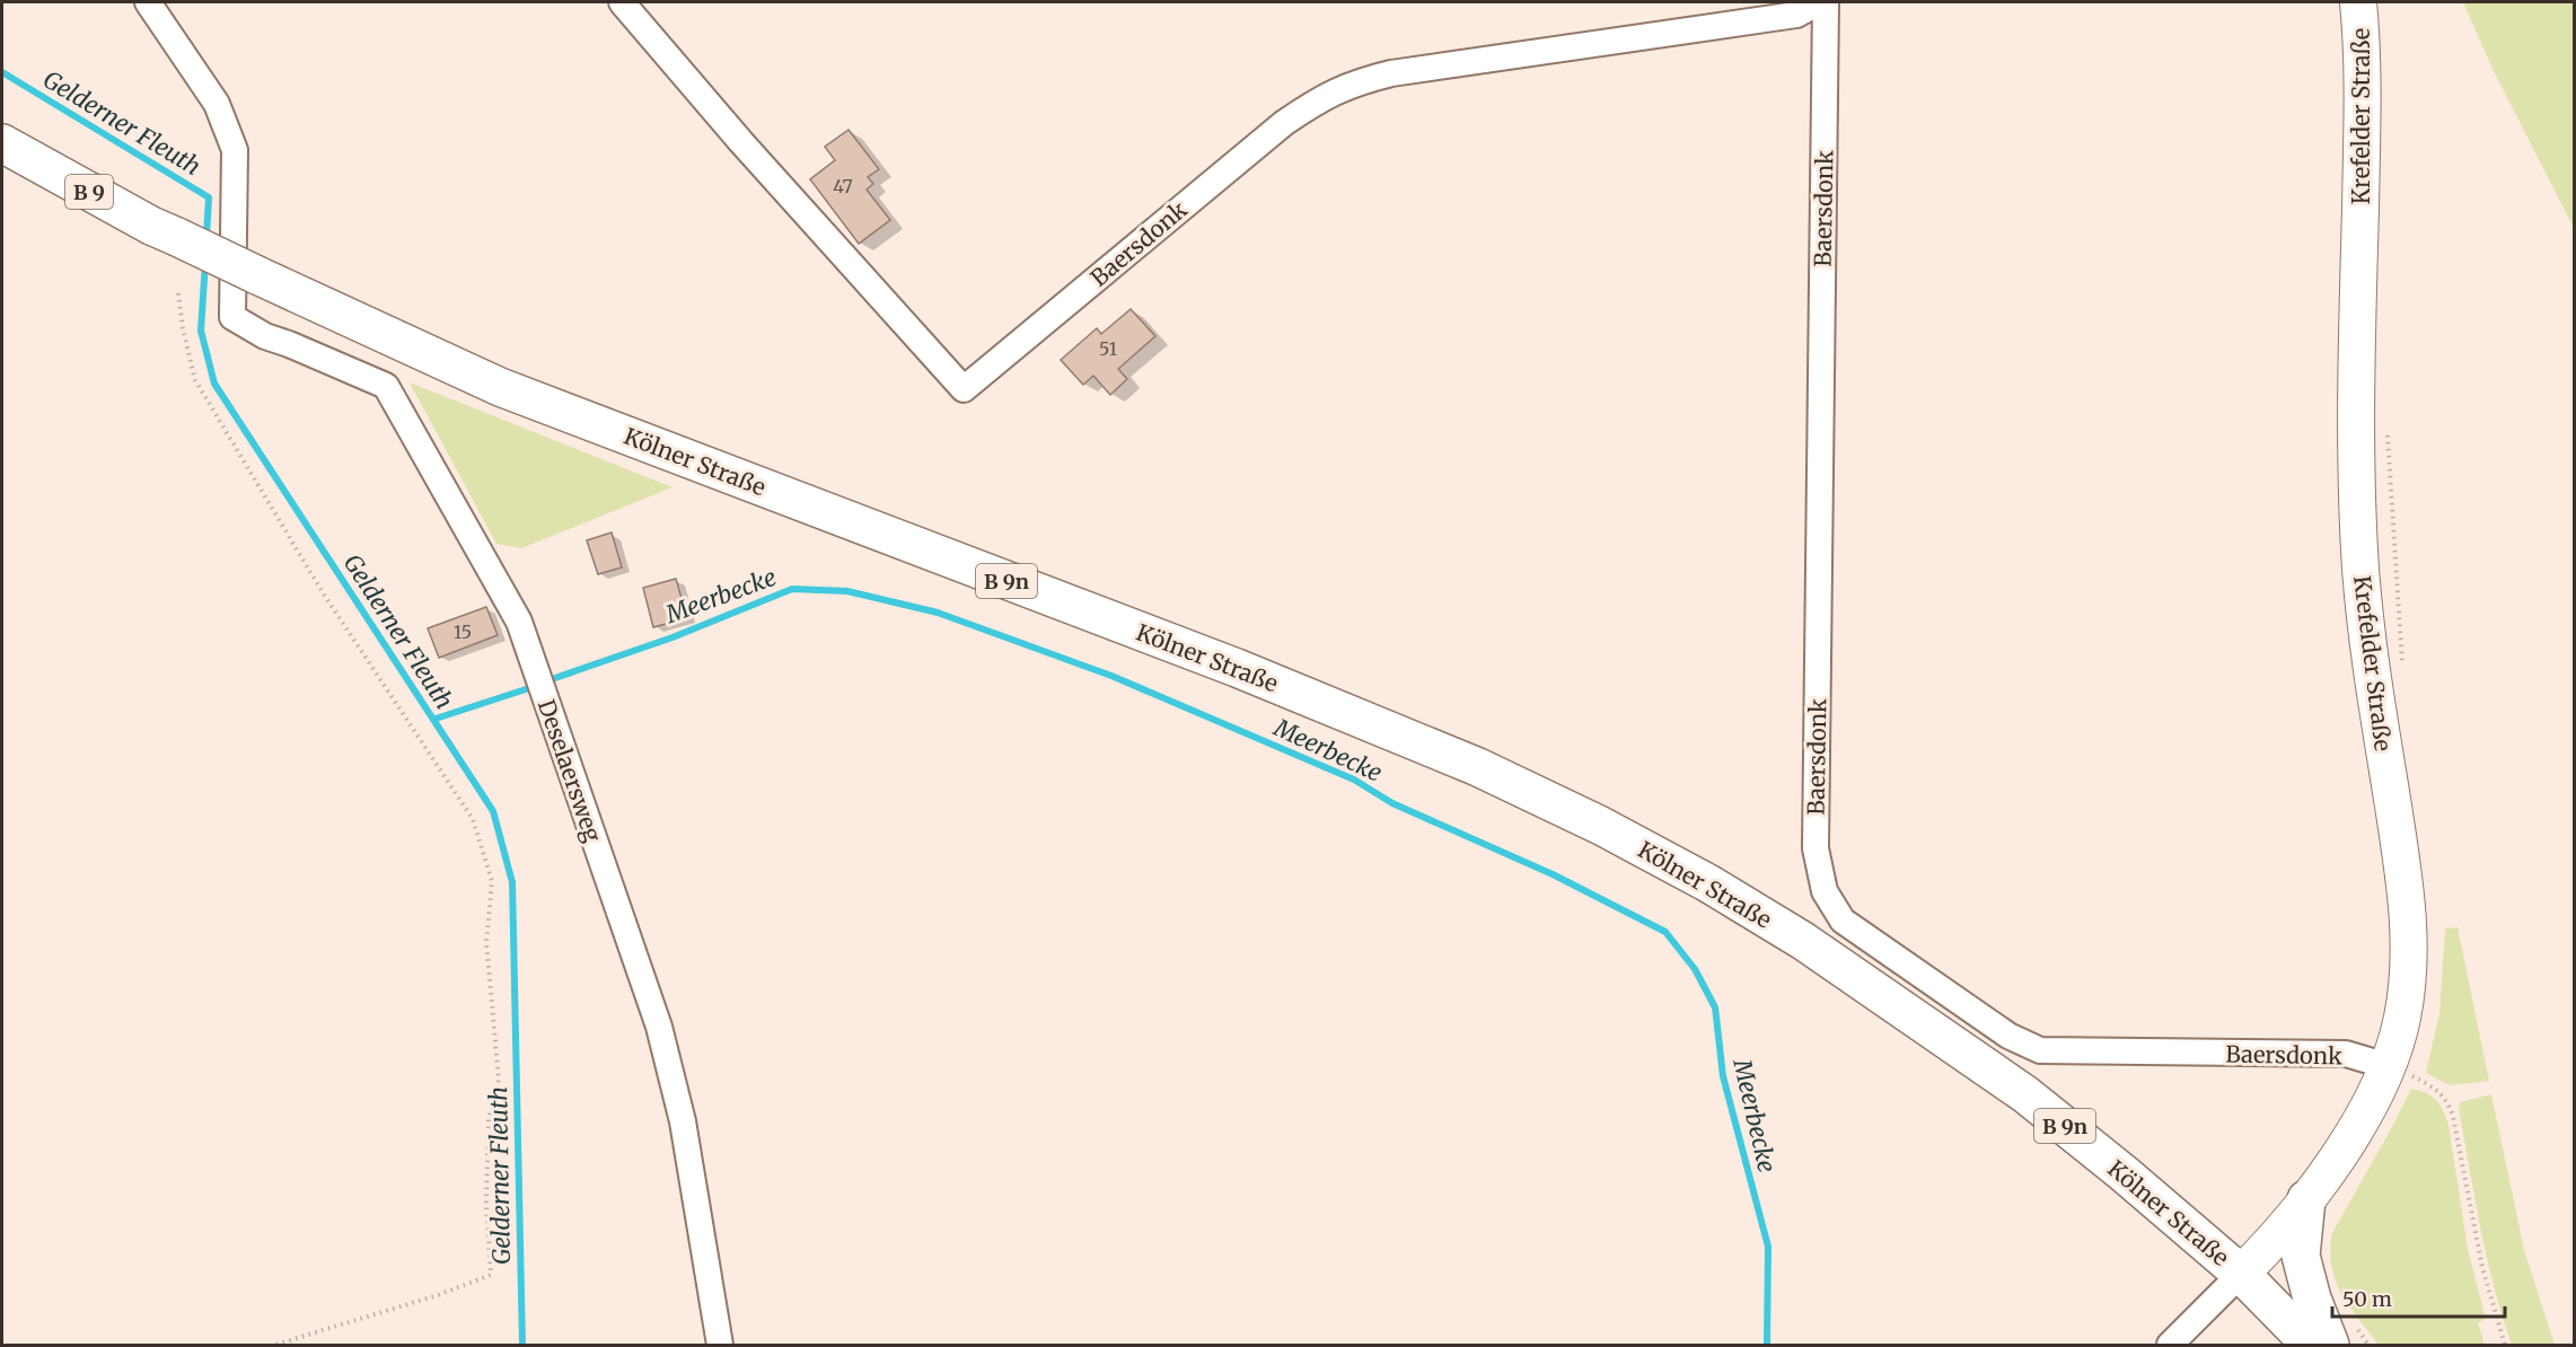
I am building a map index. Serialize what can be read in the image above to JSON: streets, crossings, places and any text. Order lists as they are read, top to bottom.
{
  "streets": {
    "main road": [
      "Krefelder Straße",
      "B 9",
      "Kölner Straße",
      "B 9n"
    ],
    "street": ["Baersdonk", "Deselaersweg"]
  },
  "crossings": [
    ["Krefelder Straße", "Baersdonk"],
    ["Krefelder Straße", "Kölner Straße"]
  ],
  "water": ["Gelderner Fleuth", "Meerbecke"],
  "house_numbers": ["47", "51", "15"],
  "scale_bar": "50 m"
}
